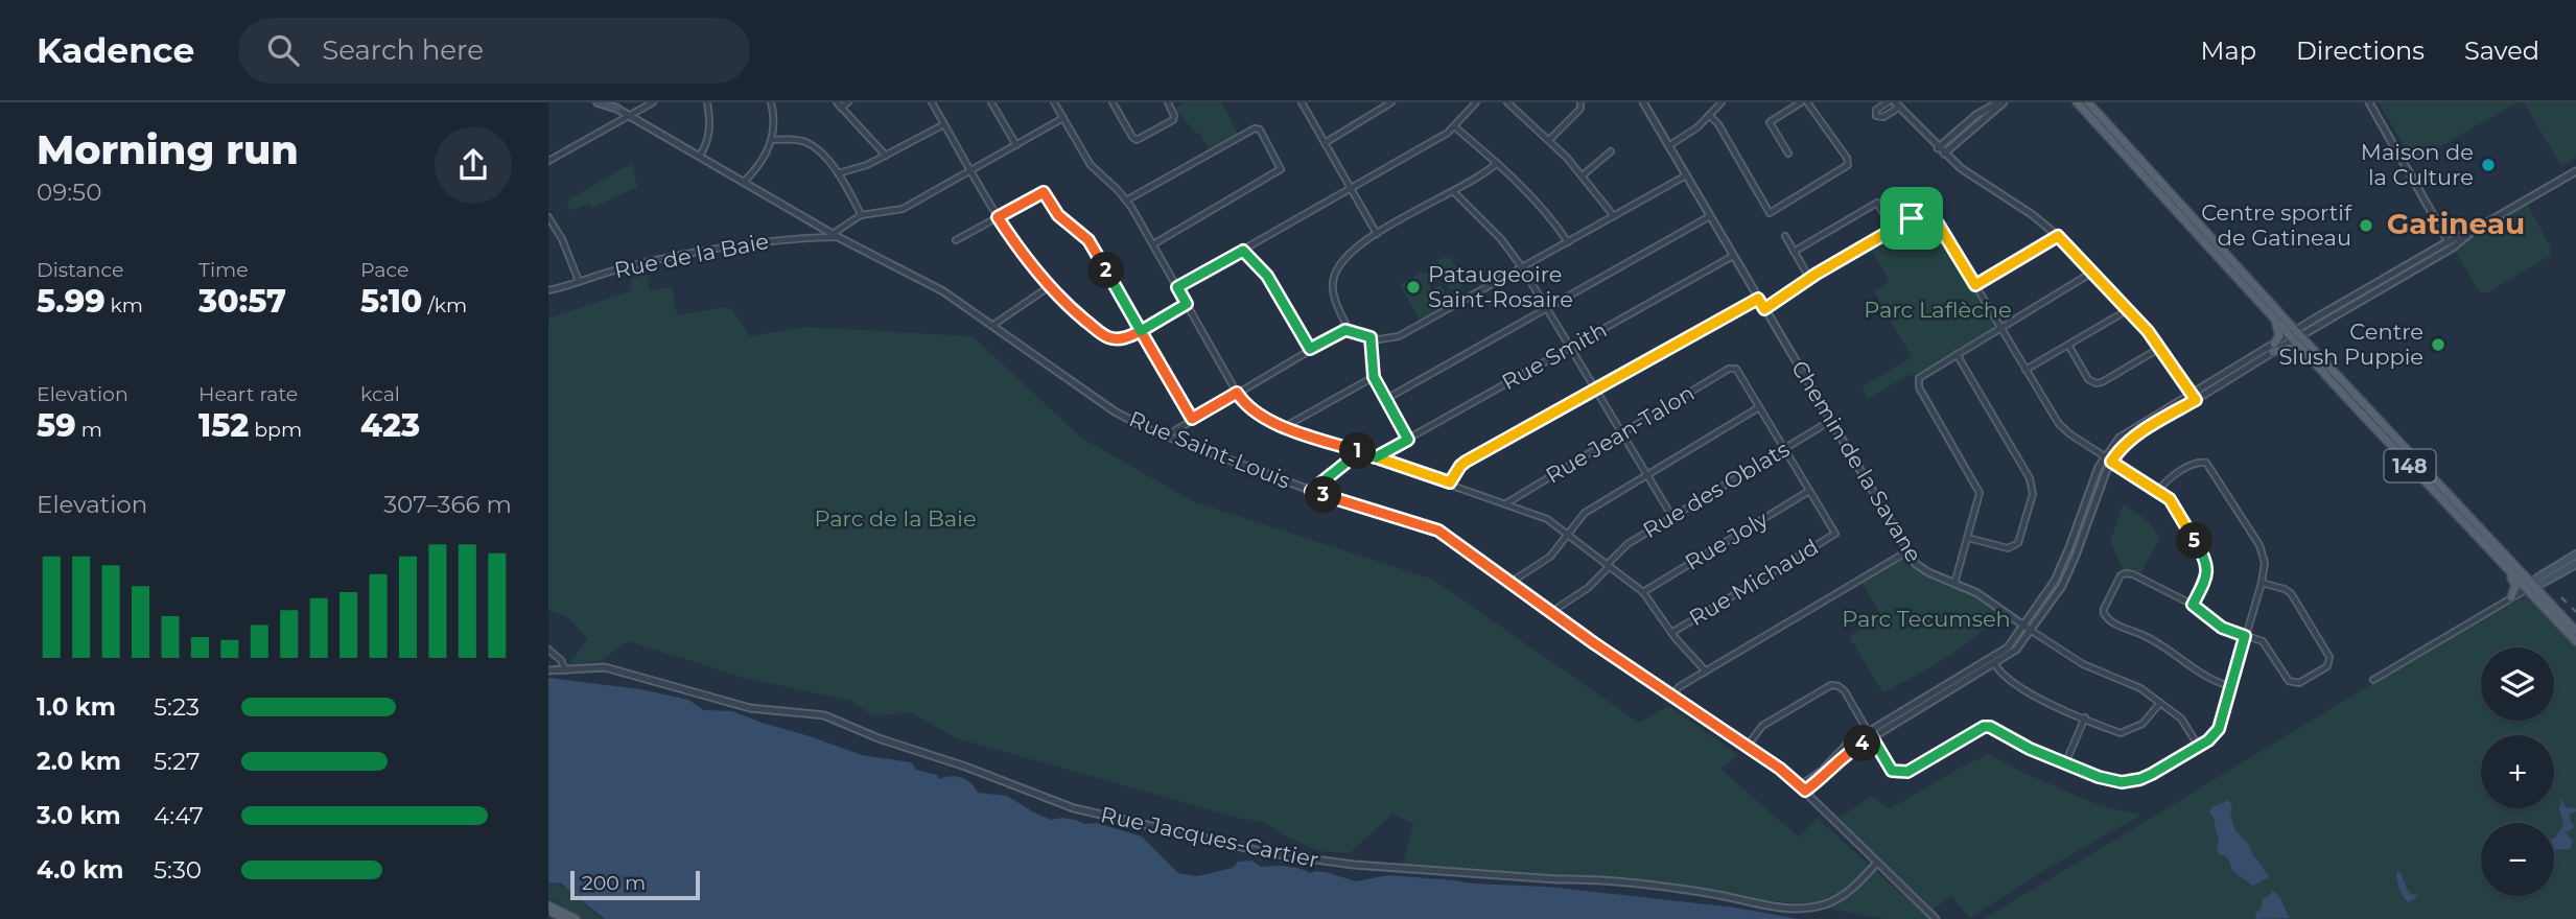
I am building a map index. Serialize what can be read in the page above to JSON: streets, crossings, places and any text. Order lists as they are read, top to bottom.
{
  "streets": {
    "main road": ["148"],
    "street": [
      "Rue de la Baie",
      "Rue Smith",
      "Rue Jean-Talon",
      "Rue Saint-Louis",
      "Chemin de la Savane",
      "Rue des Oblats",
      "Rue Joly",
      "Rue Michaud",
      "Rue Jacques-Cartier"
    ]
  },
  "crossings": [
    ["Rue de la Baie", "Rue Saint-Louis"],
    ["Rue Smith", "Chemin de la Savane"],
    ["Rue Saint-Louis", "Rue des Oblats"],
    ["Rue Saint-Louis", "Rue Jacques-Cartier"],
    ["Chemin de la Savane", "Rue des Oblats"],
    ["Rue Joly", "Rue Michaud"]
  ],
  "districts": ["Gatineau"],
  "parks": ["Parc Laflèche", "Parc de la Baie", "Parc Tecumseh"],
  "places": [
    "Maison de la Culture",
    "Centre sportif de Gatineau",
    "Pataugeoire Saint-Rosaire",
    "Centre Slush Puppie"
  ],
  "scale_bar": "200 m",
  "page": {
    "header": "Kadence",
    "search": "Search here",
    "nav": ["Map", "Directions", "Saved"],
    "heading": ["Morning run", "09:50"],
    "stats": [
      ["Distance", "5.99 km"],
      ["Time", "30:57"],
      ["Pace", "5:10 /km"],
      ["Elevation", "59 m"],
      ["Heart rate", "152 bpm"],
      ["kcal", "423"]
    ],
    "pins": [
      "2",
      "1",
      "3",
      "5",
      "4"
    ],
    "chart": ["Elevation", "307–366 m"],
    "map_buttons": ["+", "−"],
    "list": [
      {
        "name": "1.0 km",
        "note": "5:23"
      },
      {
        "name": "2.0 km",
        "note": "5:27"
      },
      {
        "name": "3.0 km",
        "note": "4:47"
      },
      {
        "name": "4.0 km",
        "note": "5:30"
      }
    ],
    "scale": "200 m"
  }
}
